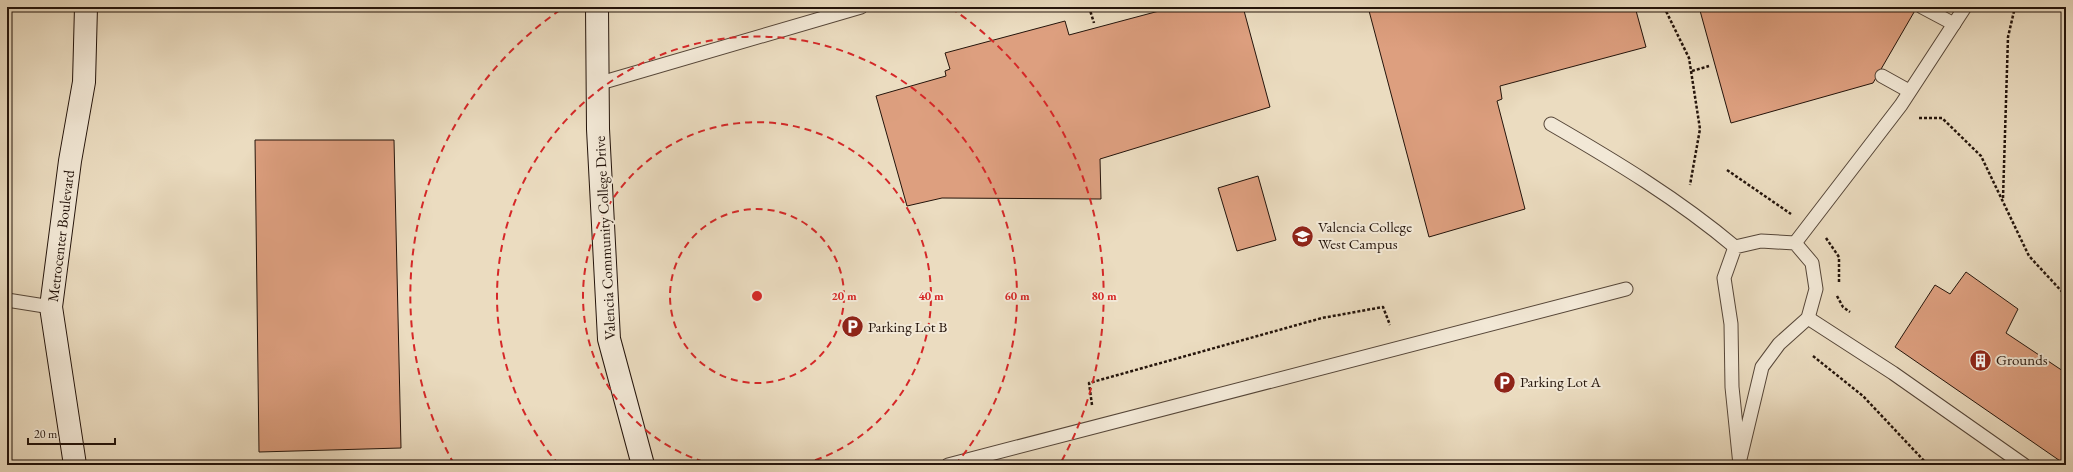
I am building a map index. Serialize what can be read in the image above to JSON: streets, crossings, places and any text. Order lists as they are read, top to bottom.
{
  "streets": {
    "street": ["Metrocenter Boulevard", "Valencia Community College Drive"]
  },
  "places": {
    "school or university": ["Valencia College West Campus"],
    "parking": ["Parking Lot B", "Parking Lot A"],
    "building": ["Grounds"]
  },
  "scale_bar": "20 m",
  "rings": [
    "20 m",
    "40 m",
    "60 m",
    "80 m"
  ]
}
